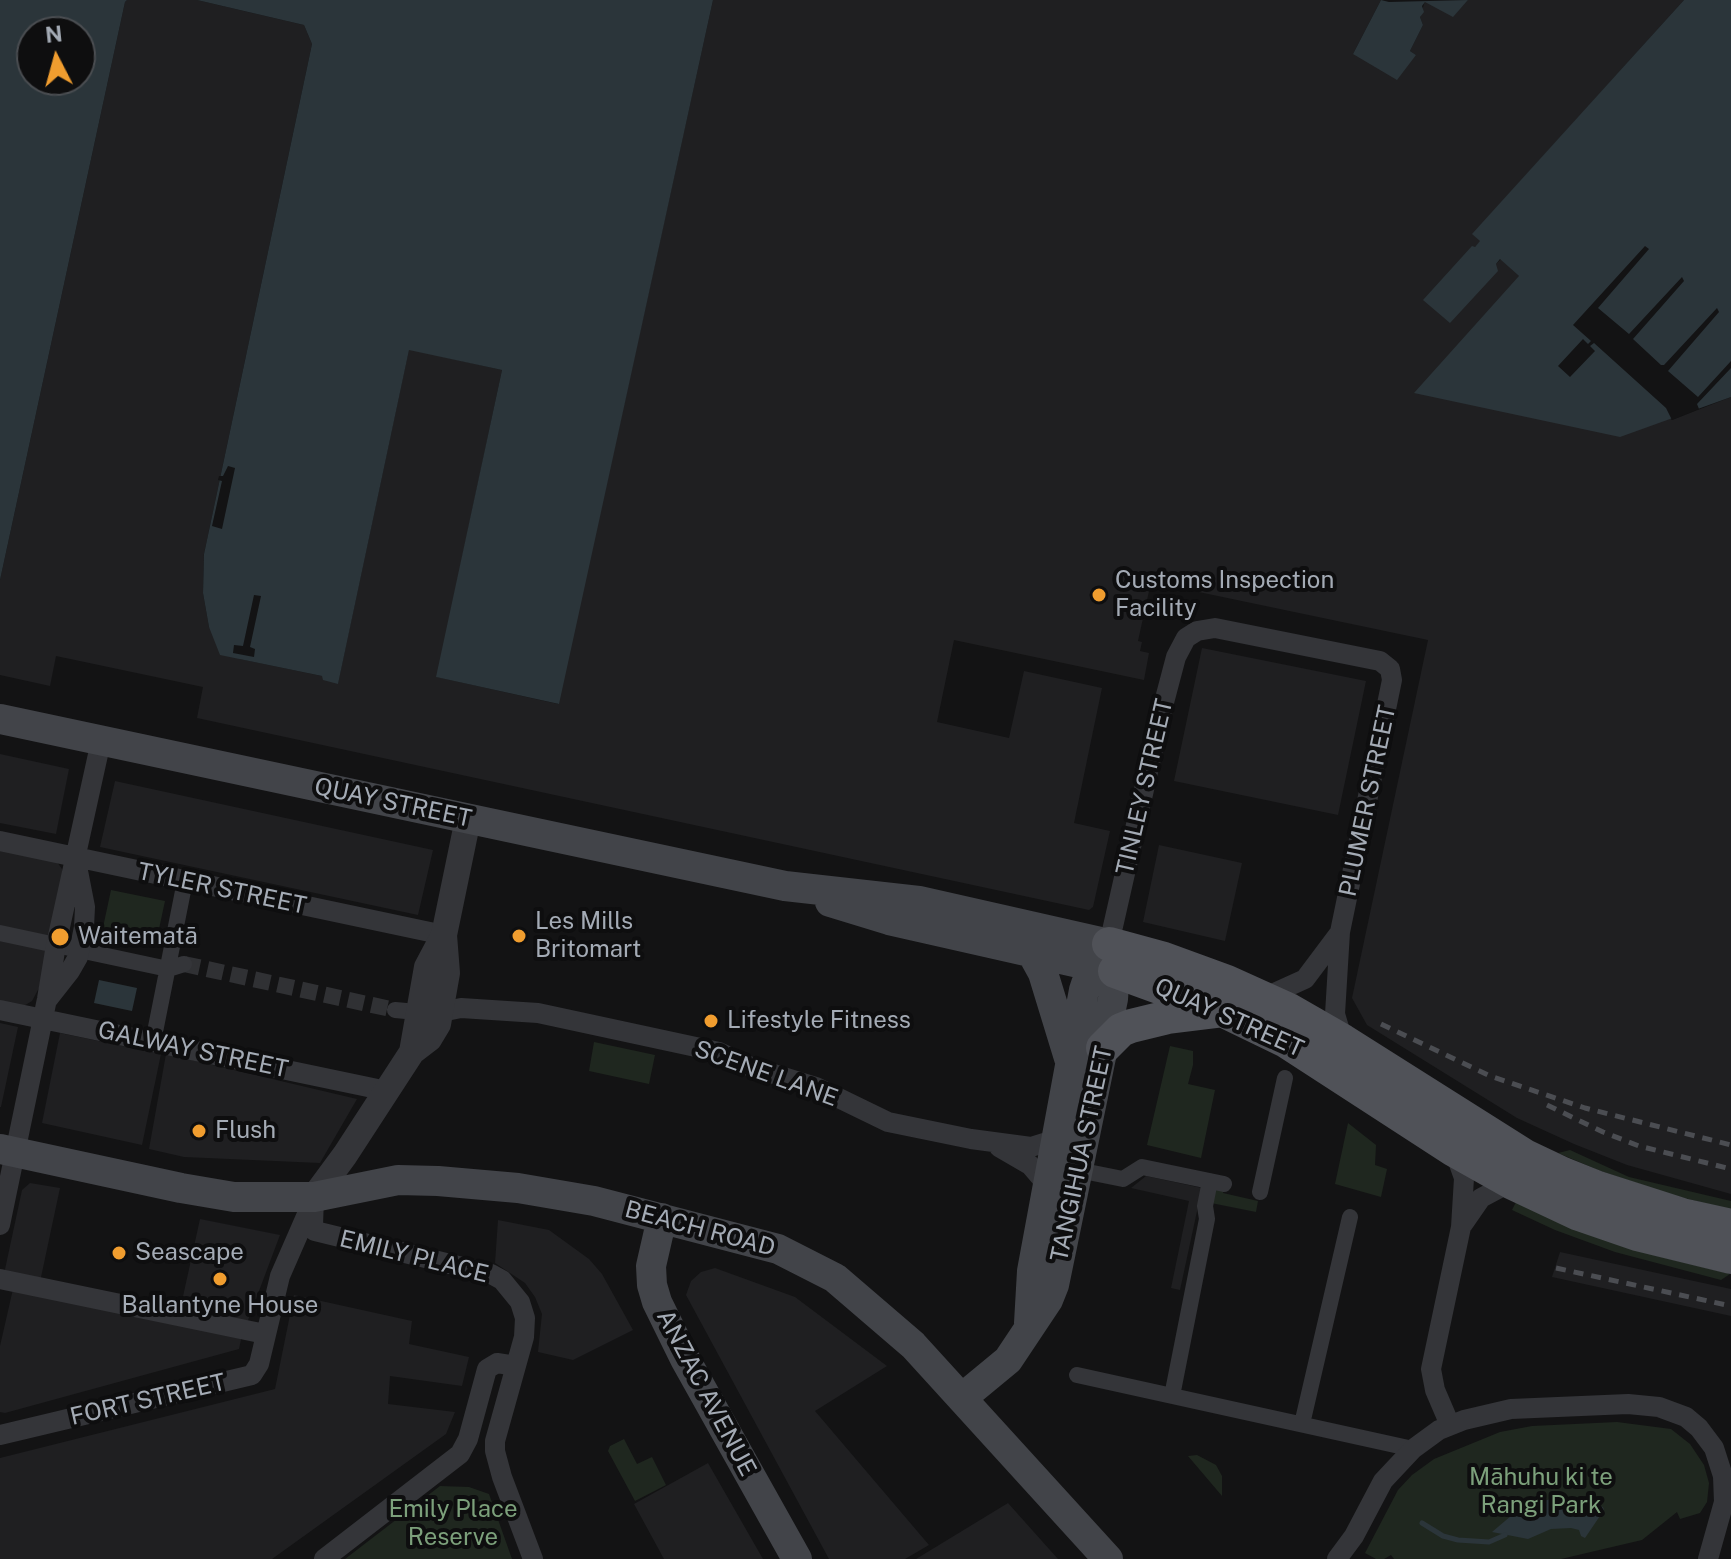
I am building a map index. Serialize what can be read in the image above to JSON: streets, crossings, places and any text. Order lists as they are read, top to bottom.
{
  "streets": {
    "main road": [
      "QUAY STREET",
      "TANGIHUA STREET",
      "BEACH ROAD",
      "ANZAC AVENUE"
    ],
    "street": [
      "TINLEY STREET",
      "PLUMER STREET",
      "TYLER STREET",
      "GALWAY STREET",
      "SCENE LANE",
      "EMILY PLACE",
      "FORT STREET"
    ]
  },
  "crossings": [
    ["TINLEY STREET", "PLUMER STREET"],
    ["TINLEY STREET", "QUAY STREET"],
    ["TINLEY STREET", "TANGIHUA STREET"],
    ["PLUMER STREET", "QUAY STREET"],
    ["QUAY STREET", "TANGIHUA STREET"],
    ["SCENE LANE", "TANGIHUA STREET"],
    ["TANGIHUA STREET", "BEACH ROAD"],
    ["BEACH ROAD", "EMILY PLACE"],
    ["BEACH ROAD", "ANZAC AVENUE"],
    ["BEACH ROAD", "FORT STREET"],
    ["EMILY PLACE", "FORT STREET"]
  ],
  "parks": ["Māhuhu ki te Rangi Park", "Emily Place Reserve"],
  "places": [
    "Customs Inspection Facility",
    "Les Mills Britomart",
    "Waitematā",
    "Lifestyle Fitness",
    "Flush",
    "Seascape",
    "Ballantyne House"
  ],
  "north": "top"
}
